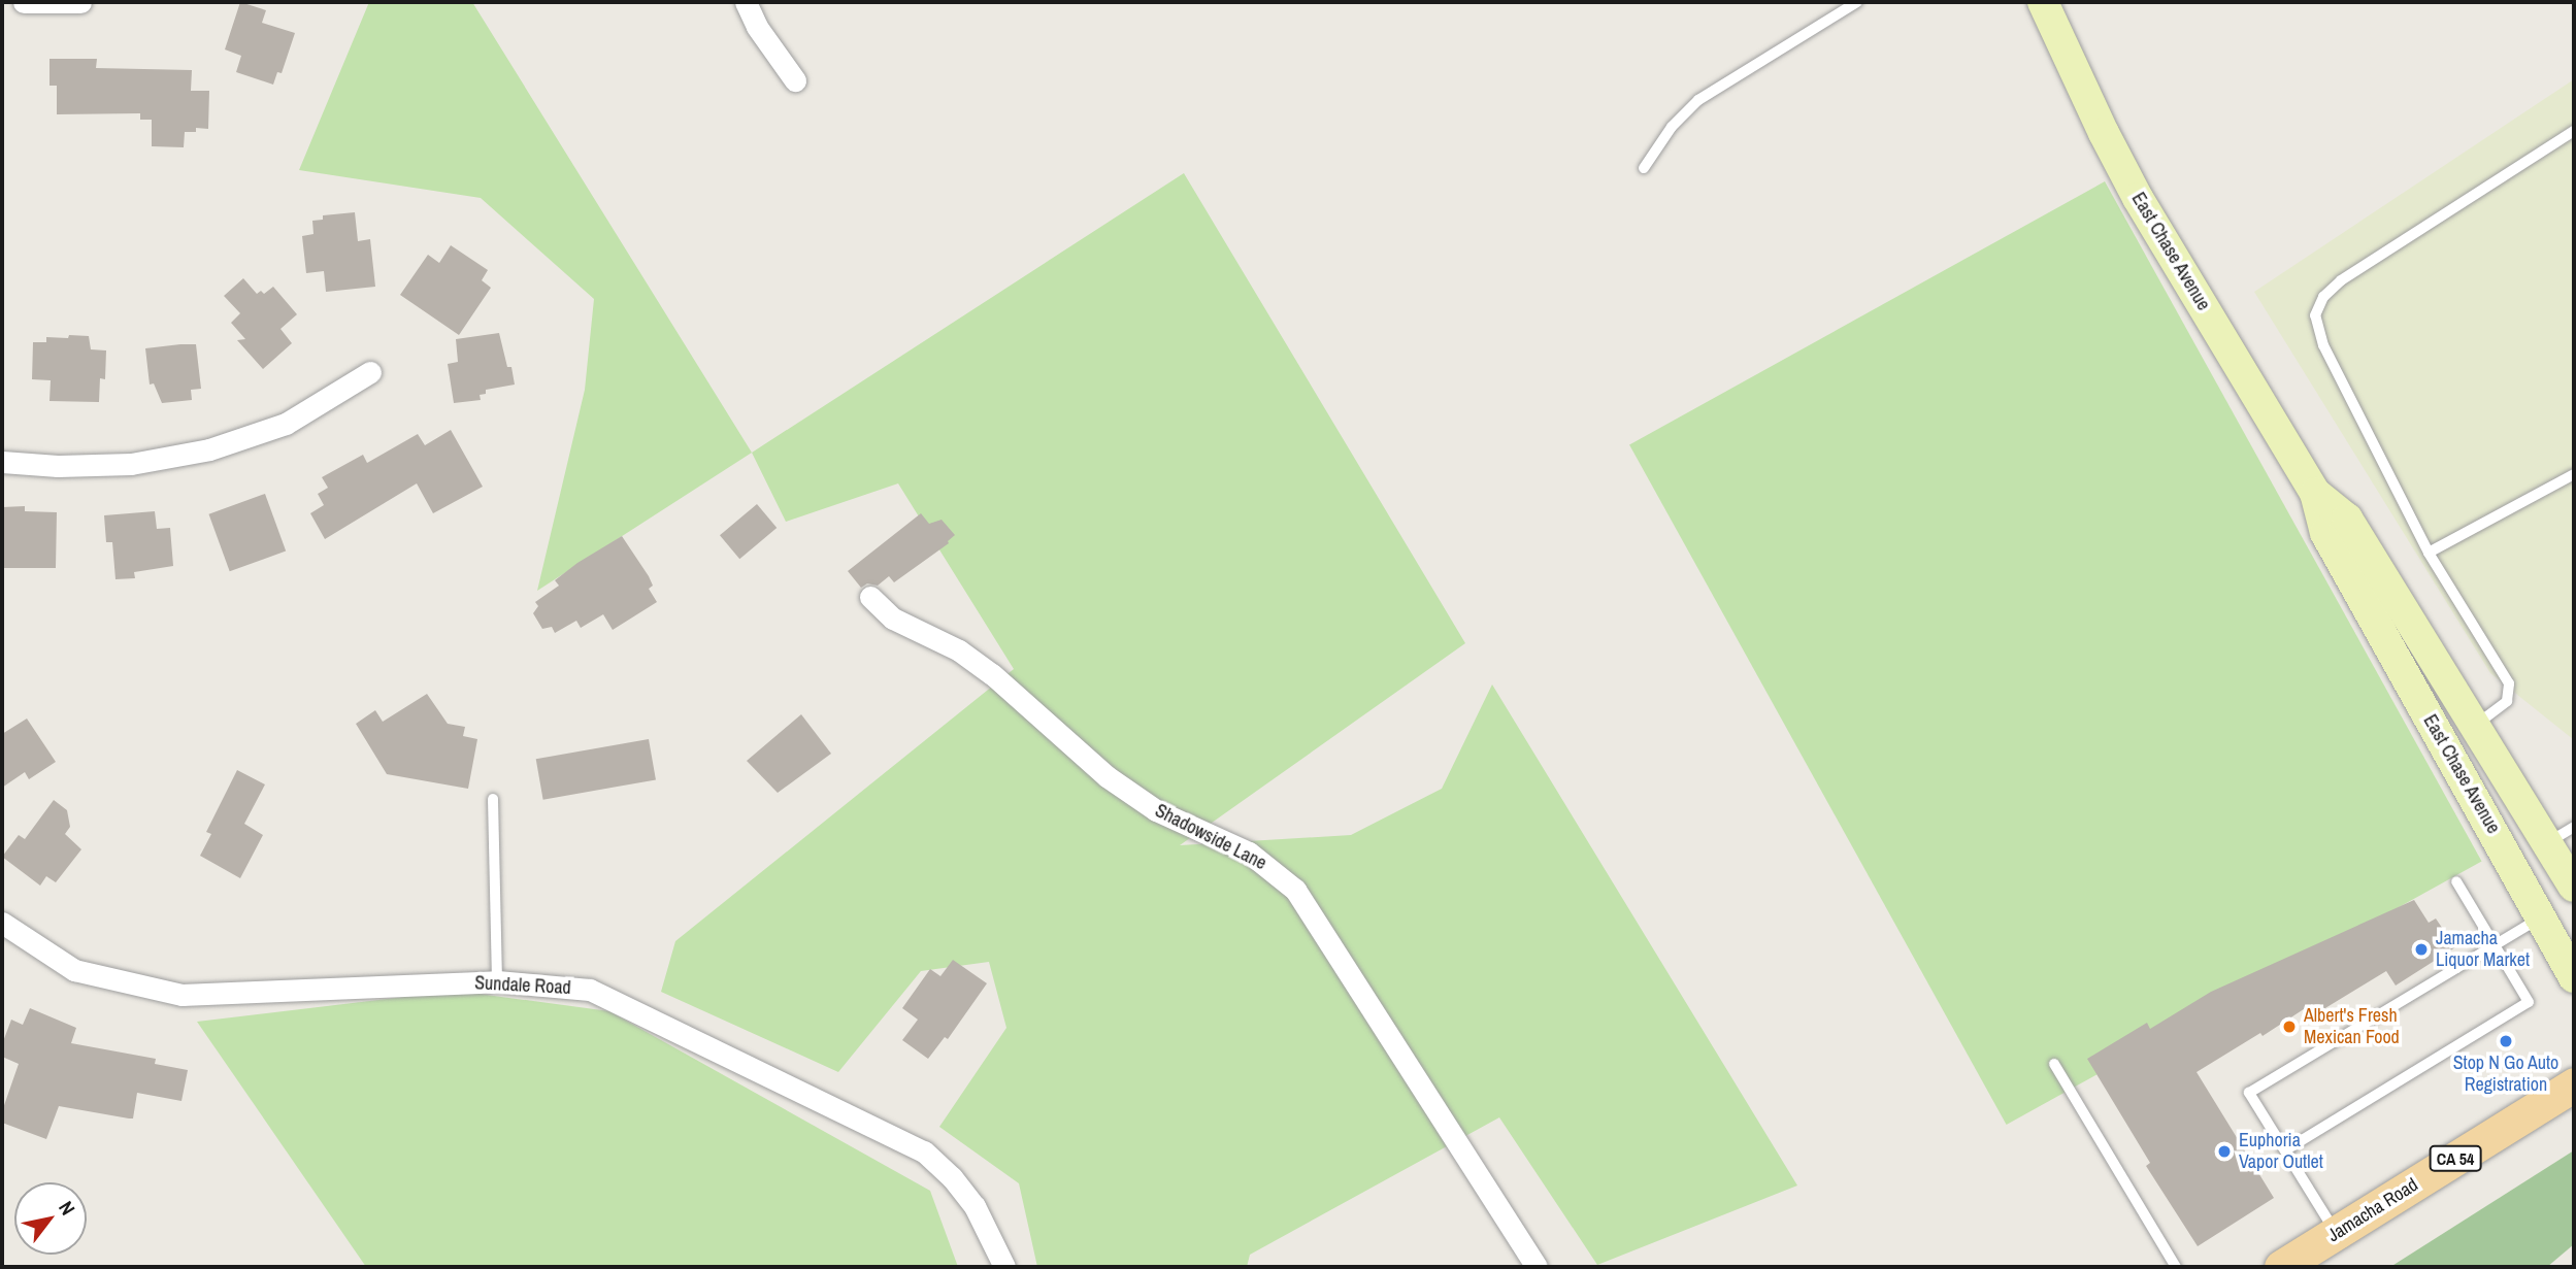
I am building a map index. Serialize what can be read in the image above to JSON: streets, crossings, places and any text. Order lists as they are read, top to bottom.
{
  "streets": {
    "main road": ["East Chase Avenue", "CA 54", "Jamacha Road"],
    "street": ["Shadowside Lane", "Sundale Road"]
  },
  "places": [
    "Jamacha Liquor Market",
    "Albert's Fresh Mexican Food",
    "Stop N Go Auto Registration",
    "Euphoria Vapor Outlet"
  ],
  "north": "top right"
}
